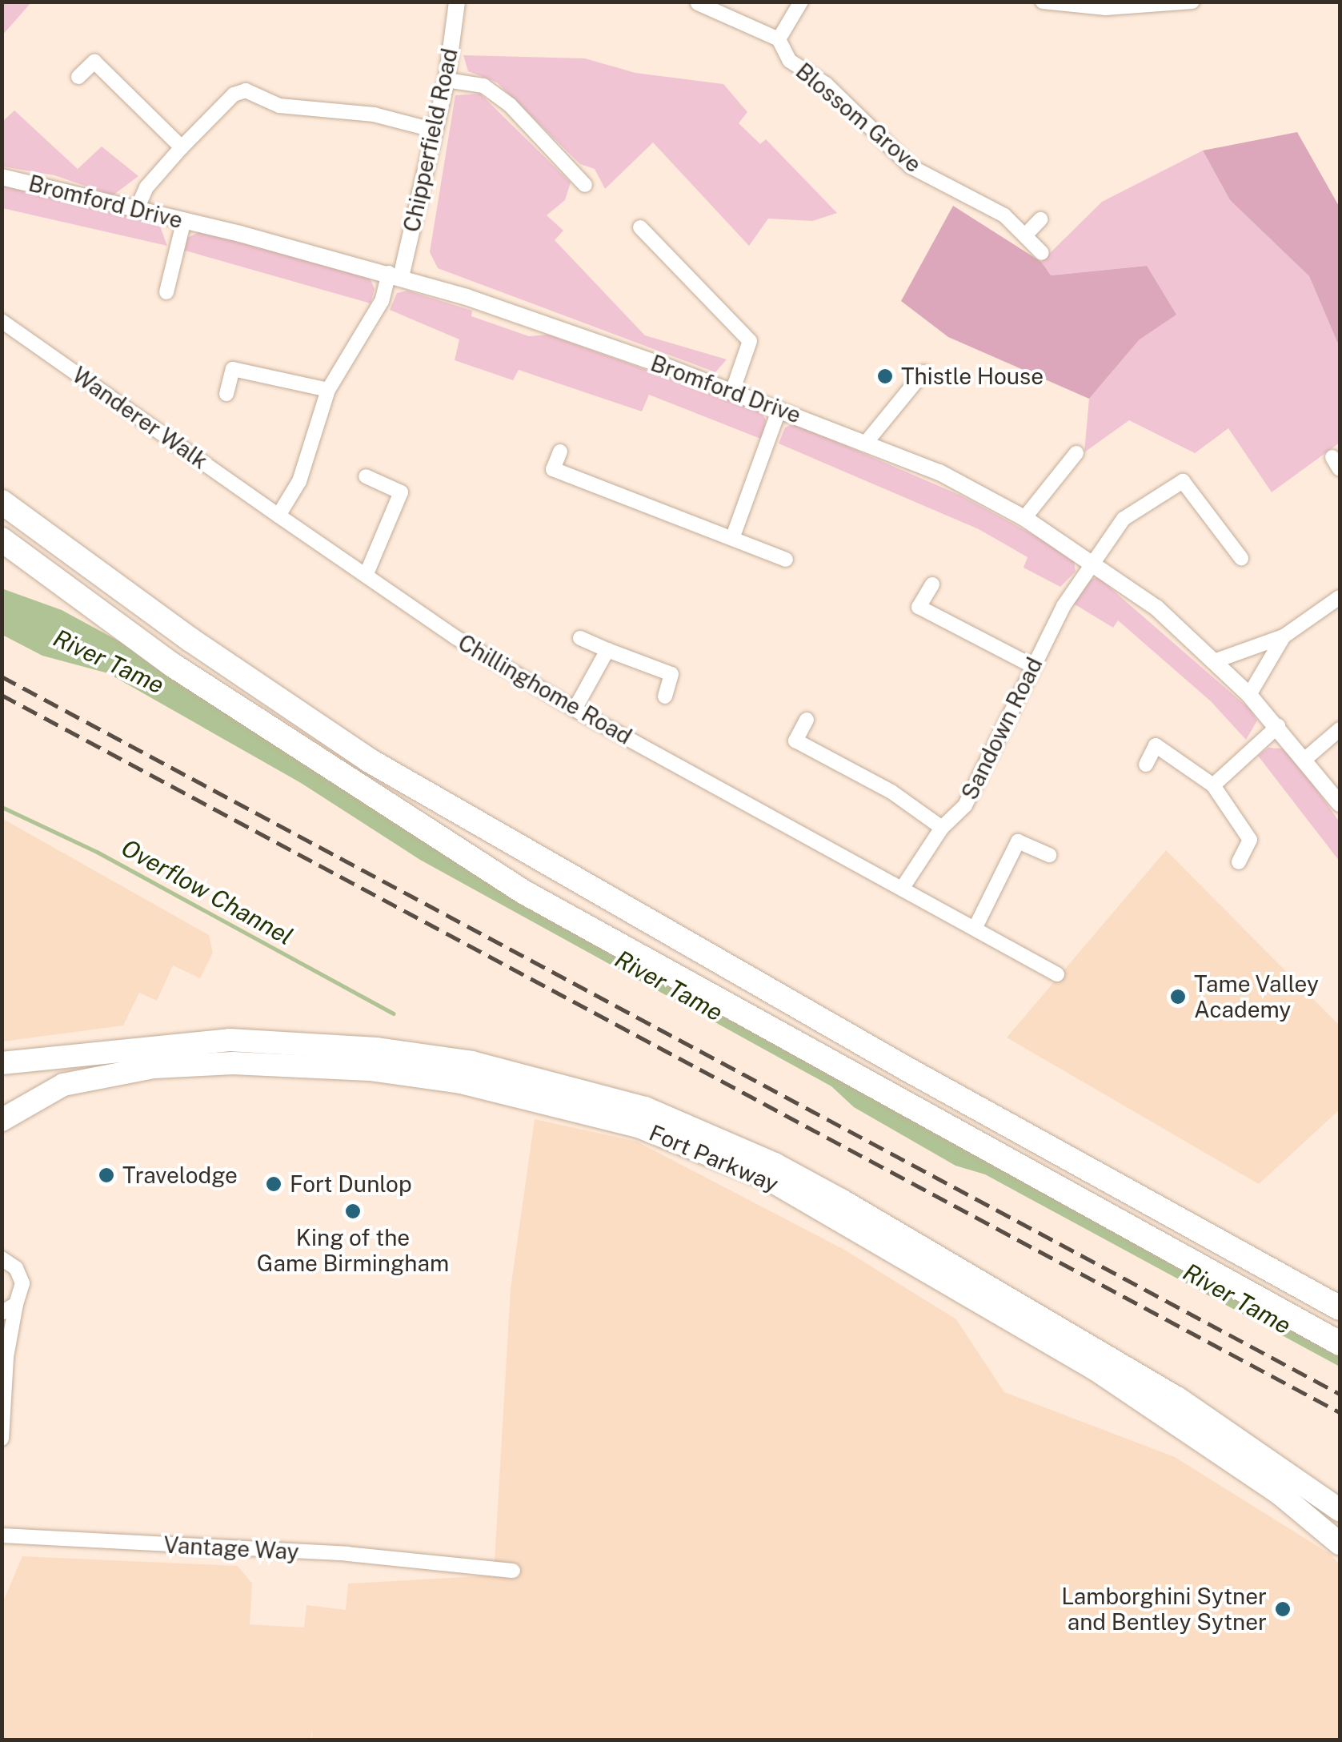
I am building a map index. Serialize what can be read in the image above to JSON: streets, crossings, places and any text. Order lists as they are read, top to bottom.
{
  "streets": {
    "main road": ["Fort Parkway"],
    "street": [
      "Blossom Grove",
      "Chipperfield Road",
      "Bromford Drive",
      "Wanderer Walk",
      "Chillinghome Road",
      "Sandown Road",
      "Vantage Way"
    ]
  },
  "crossings": [
    ["Chipperfield Road", "Bromford Drive"],
    ["Bromford Drive", "Sandown Road"],
    ["Wanderer Walk", "Chillinghome Road"],
    ["Chillinghome Road", "Sandown Road"]
  ],
  "water": ["River Tame", "Overflow Channel"],
  "places": [
    "Thistle House",
    "Tame Valley Academy",
    "Travelodge",
    "Fort Dunlop",
    "King of the Game Birmingham",
    "Lamborghini Sytner and Bentley Sytner"
  ]
}
